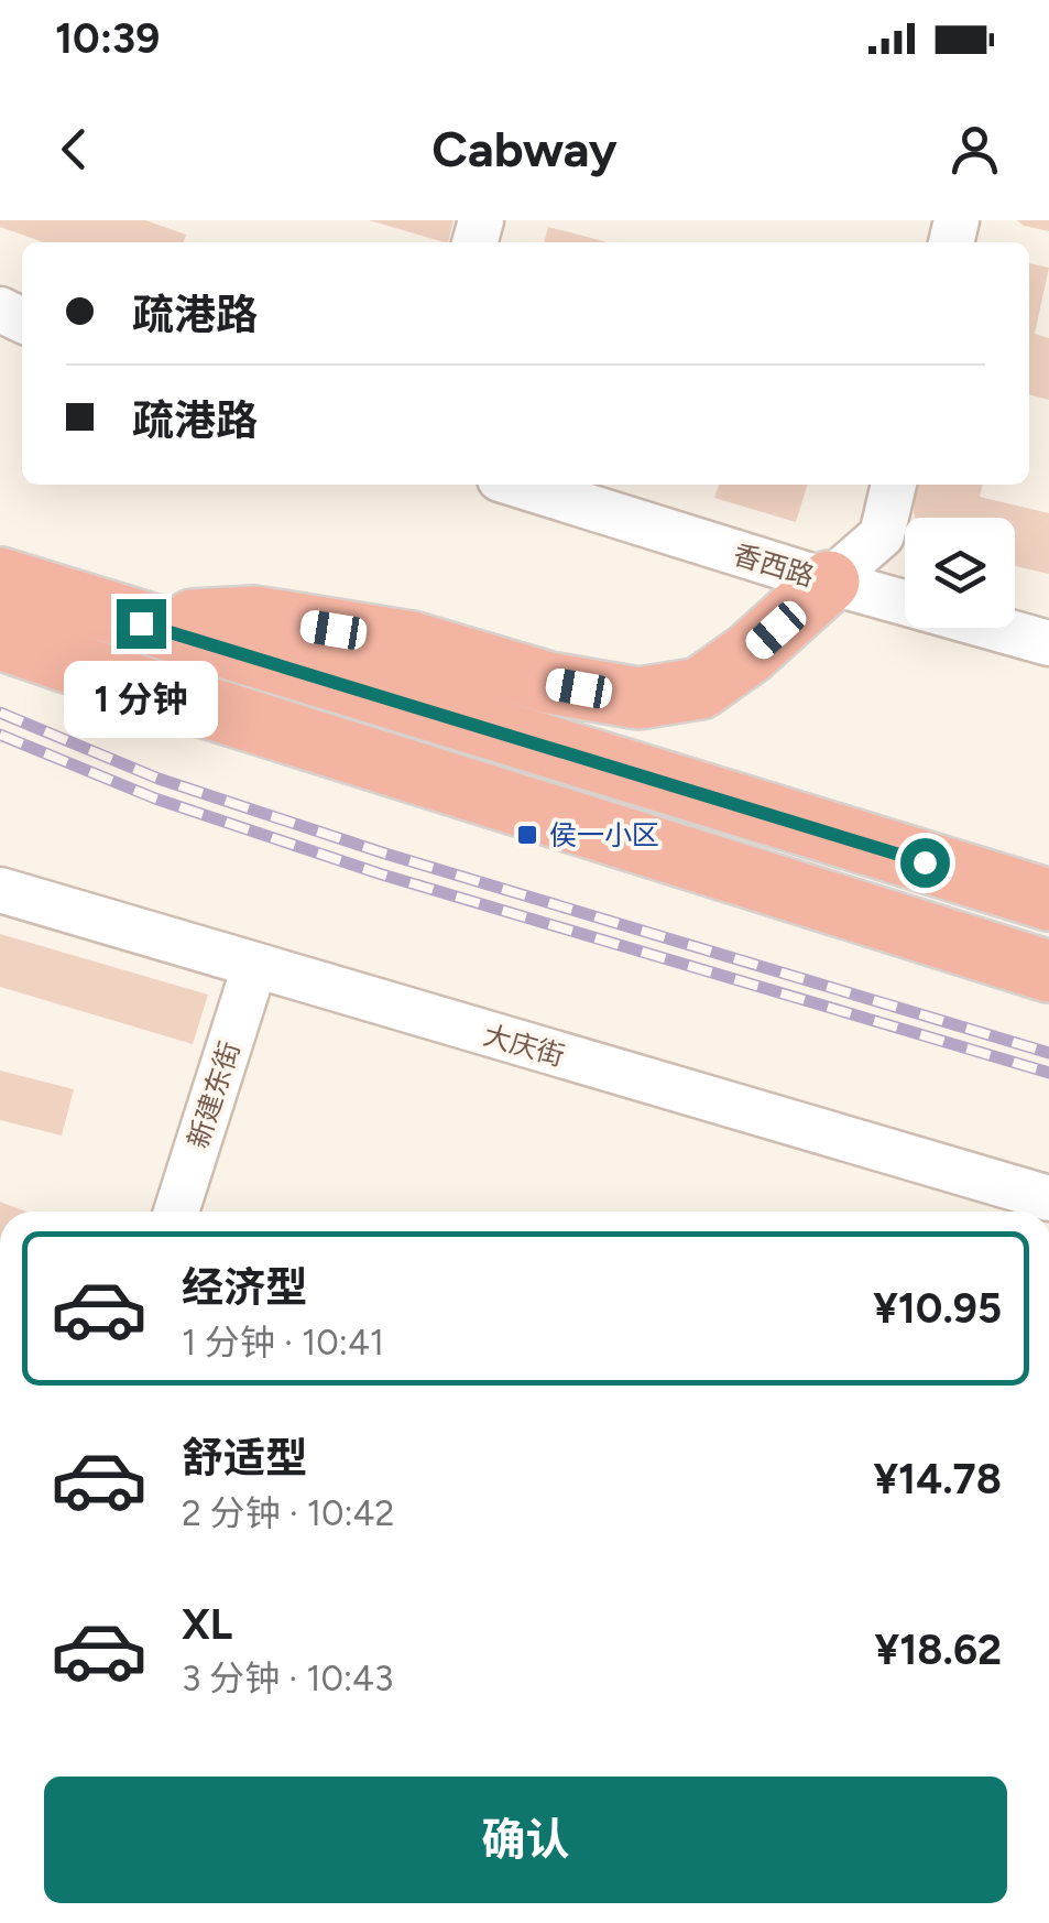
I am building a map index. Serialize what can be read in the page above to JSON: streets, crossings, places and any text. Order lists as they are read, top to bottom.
{
  "streets": {
    "street": ["香西路", "大庆街", "新建东街"]
  },
  "crossings": [
    ["大庆街", "新建东街"]
  ],
  "places": {
    "transit": ["侯一小区"]
  },
  "page": {
    "status": "10:39",
    "header": "Cabway",
    "banner": ["疏港路", "疏港路"],
    "bubble": "1 分钟",
    "list": [
      {
        "name": "经济型",
        "note": "1 分钟 · 10:41",
        "value": "¥10.95"
      },
      {
        "name": "舒适型",
        "note": "2 分钟 · 10:42",
        "value": "¥14.78"
      },
      {
        "name": "XL",
        "note": "3 分钟 · 10:43",
        "value": "¥18.62"
      }
    ],
    "buttons": "确认"
  }
}
